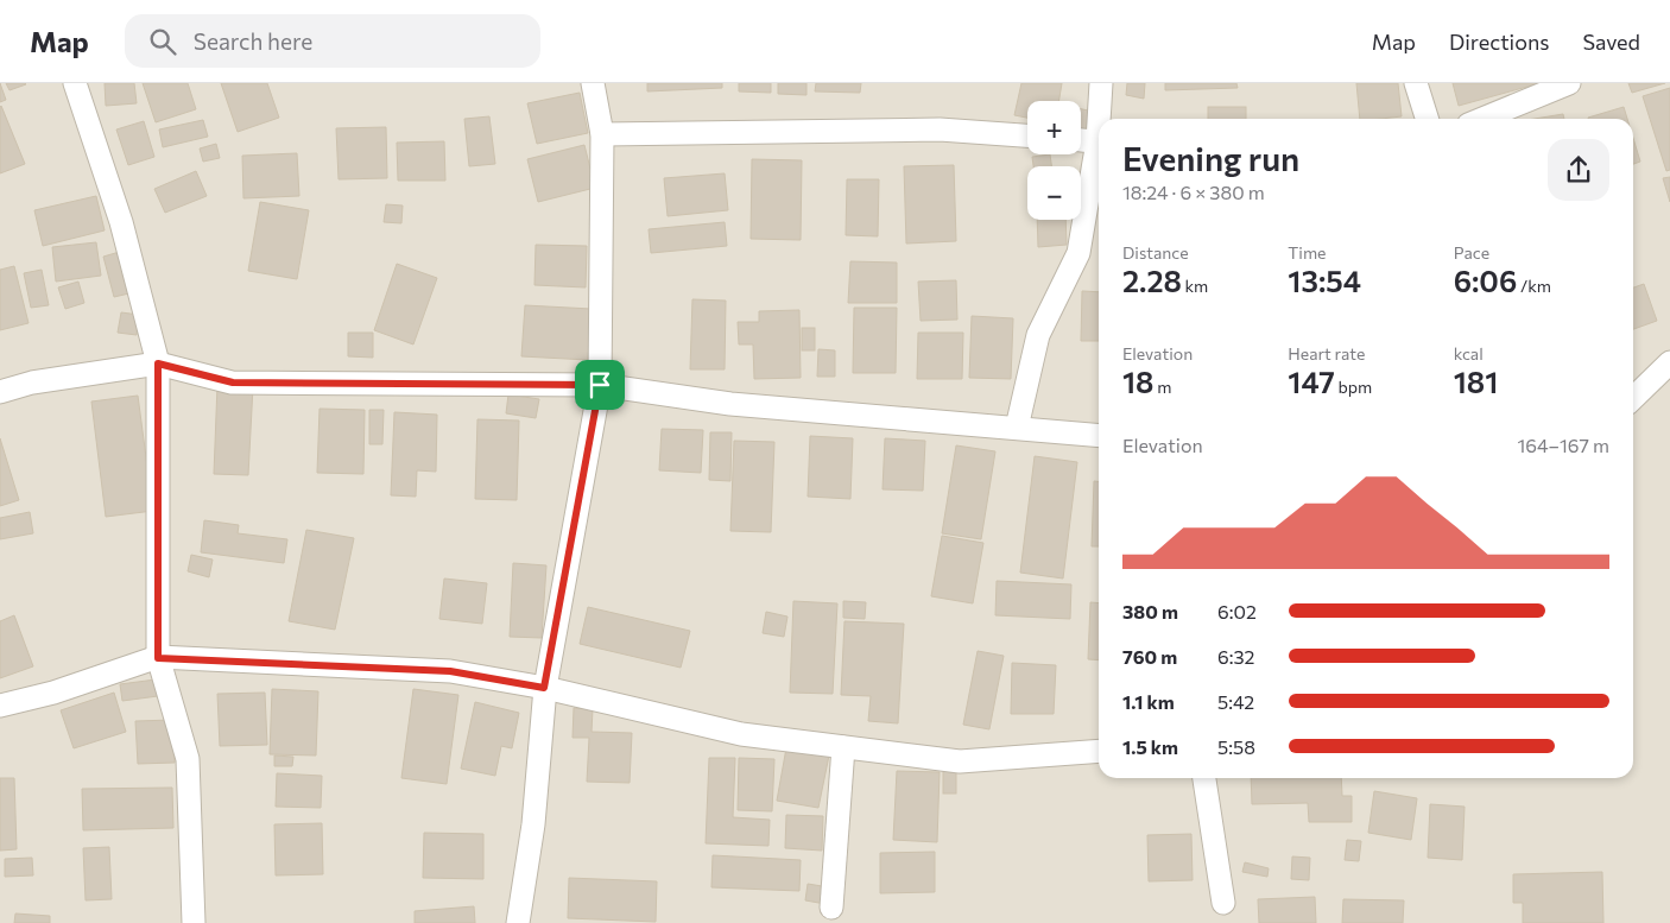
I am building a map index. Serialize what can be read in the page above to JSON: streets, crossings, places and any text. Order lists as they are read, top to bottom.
{
  "page": {
    "header": "Map",
    "search": "Search here",
    "nav": ["Map", "Directions", "Saved"],
    "map_buttons": ["+", "−"],
    "heading": ["Evening run", "18:24 · 6 × 380 m"],
    "stats": [
      ["Distance", "2.28 km"],
      ["Time", "13:54"],
      ["Pace", "6:06 /km"],
      ["Elevation", "18 m"],
      ["Heart rate", "147 bpm"],
      ["kcal", "181"]
    ],
    "chart": ["Elevation", "164–167 m"],
    "list": [
      {
        "name": "380 m",
        "note": "6:02"
      },
      {
        "name": "760 m",
        "note": "6:32"
      },
      {
        "name": "1.1 km",
        "note": "5:42"
      },
      {
        "name": "1.5 km",
        "note": "5:58"
      }
    ]
  }
}
